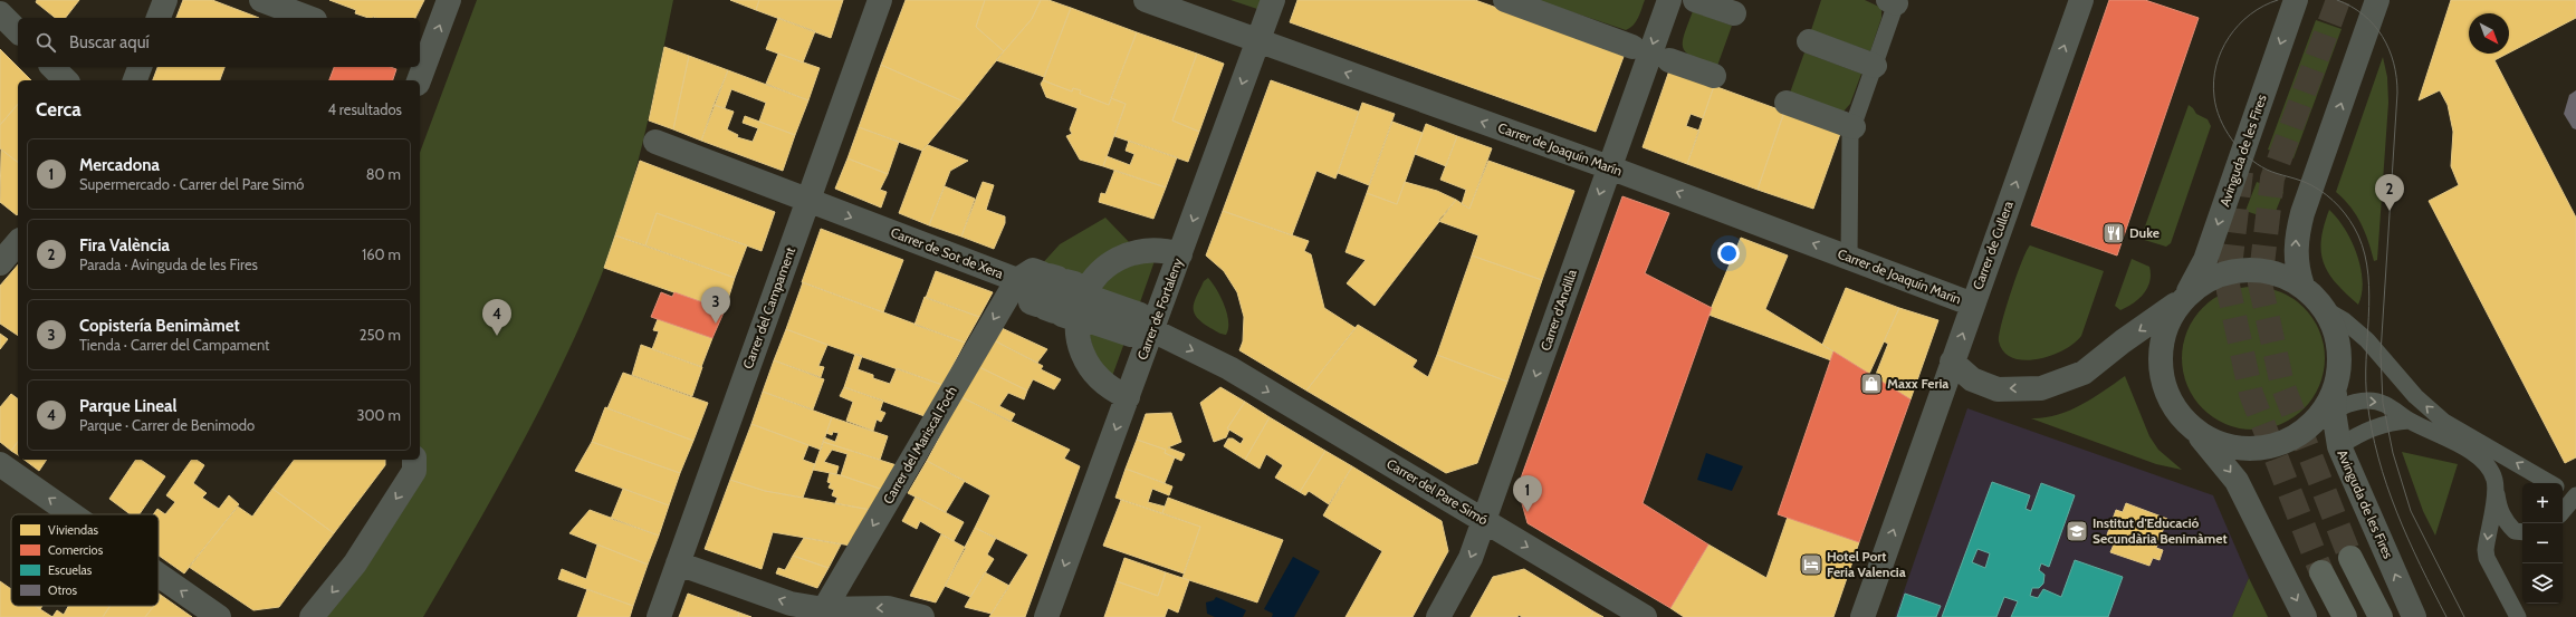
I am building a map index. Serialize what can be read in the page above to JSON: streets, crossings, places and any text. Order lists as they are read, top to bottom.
{
  "streets": {
    "street": [
      "Carrer de Joaquín Marín",
      "Avinguda de les Fires",
      "Carrer de Cullera",
      "Carrer de Sot de Xera",
      "Carrer del Campament",
      "Carrer de Fortaleny",
      "Carrer d'Andilla",
      "Carrer del Mariscal Foch",
      "Carrer del Pare Simó"
    ]
  },
  "crossings": [
    ["Carrer de Joaquín Marín", "Carrer de Cullera"],
    ["Carrer de Joaquín Marín", "Carrer de Fortaleny"],
    ["Carrer de Joaquín Marín", "Carrer d'Andilla"],
    ["Carrer de Sot de Xera", "Carrer del Campament"],
    ["Carrer de Sot de Xera", "Carrer del Mariscal Foch"],
    ["Carrer de Fortaleny", "Carrer del Pare Simó"],
    ["Carrer d'Andilla", "Carrer del Pare Simó"]
  ],
  "one_way": [
    "Carrer de Cullera",
    "Carrer de Fortaleny",
    "Carrer d'Andilla",
    "Carrer del Mariscal Foch",
    "Carrer del Pare Simó"
  ],
  "places": {
    "restaurant": ["Duke"],
    "shop": ["Maxx Feria"],
    "school or university": ["Institut d'Educació Secundària Benimàmet"],
    "hotel": ["Hotel Port Feria Valencia"]
  },
  "legend": [
    "Viviendas",
    "Comercios",
    "Escuelas",
    "Otros"
  ],
  "north": "bottom right",
  "page": {
    "search": "Buscar aquí",
    "heading": ["Cerca", "4 resultados"],
    "list": [
      {
        "mark": "1",
        "name": "Mercadona",
        "note": "Supermercado · Carrer del Pare Simó",
        "value": "80 m"
      },
      {
        "mark": "2",
        "name": "Fira València",
        "note": "Parada · Avinguda de les Fires",
        "value": "160 m"
      },
      {
        "mark": "3",
        "name": "Copistería Benimàmet",
        "note": "Tienda · Carrer del Campament",
        "value": "250 m"
      },
      {
        "mark": "4",
        "name": "Parque Lineal",
        "note": "Parque · Carrer de Benimodo",
        "value": "300 m"
      }
    ],
    "pins": [
      "2",
      "3",
      "4",
      "1"
    ],
    "map_buttons": ["+", "−"]
  }
}
